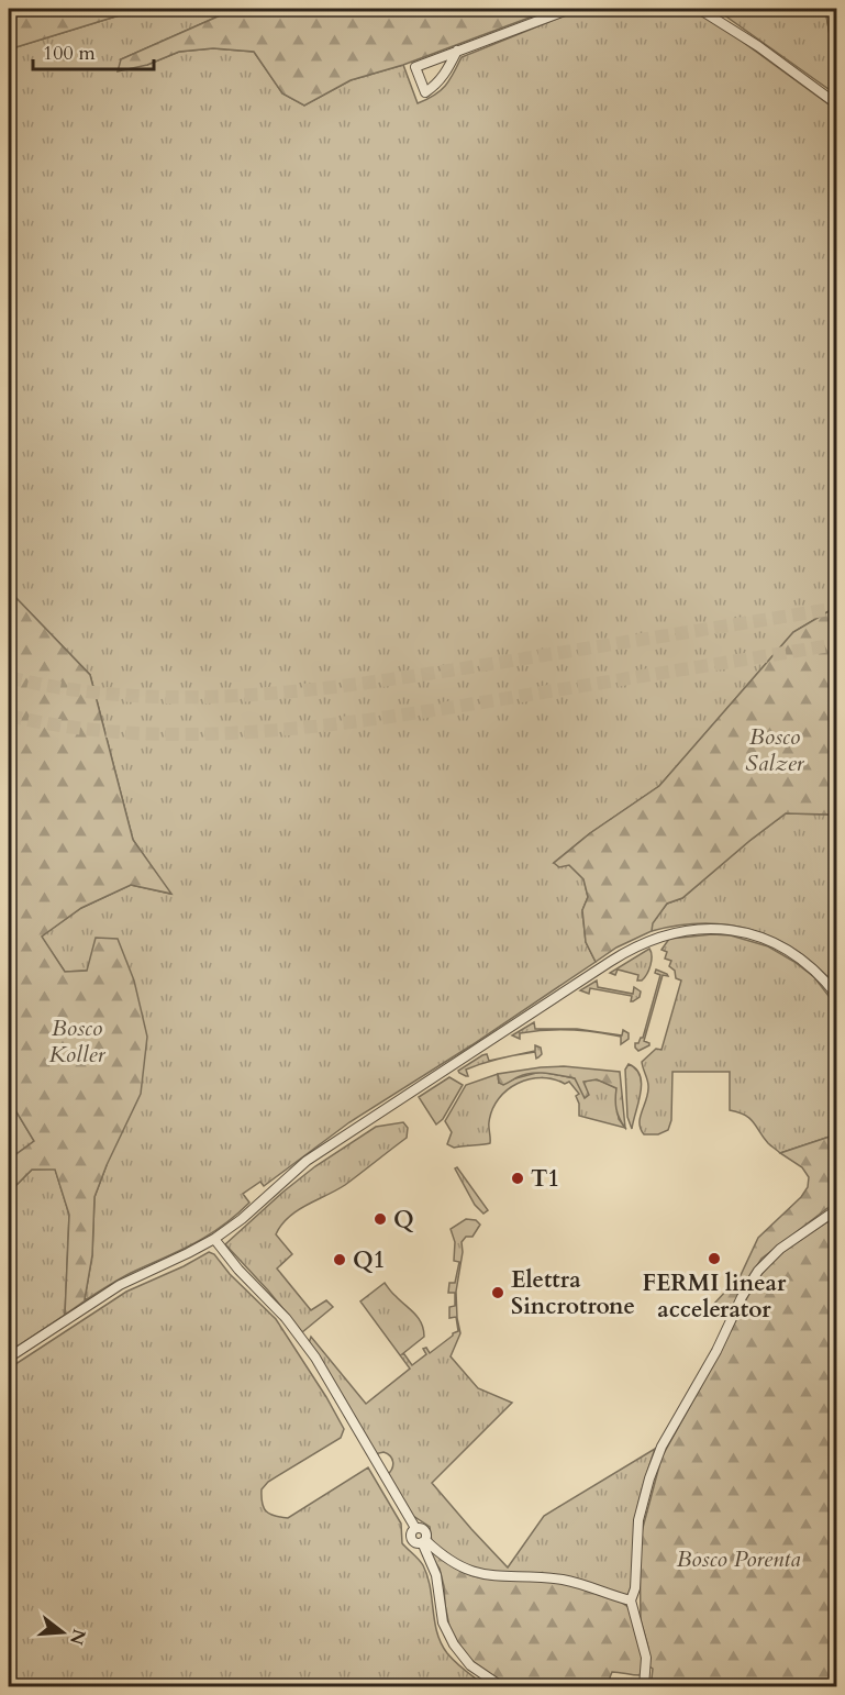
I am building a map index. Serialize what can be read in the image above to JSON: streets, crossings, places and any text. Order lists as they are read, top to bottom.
{
  "parks": ["Bosco Salzer", "Bosco Koller", "Bosco Porenta"],
  "places": [
    "T1",
    "Q",
    "FERMI linear accelerator",
    "Q1",
    "Elettra Sincrotrone"
  ],
  "scale_bar": "100 m",
  "north": "right"
}
